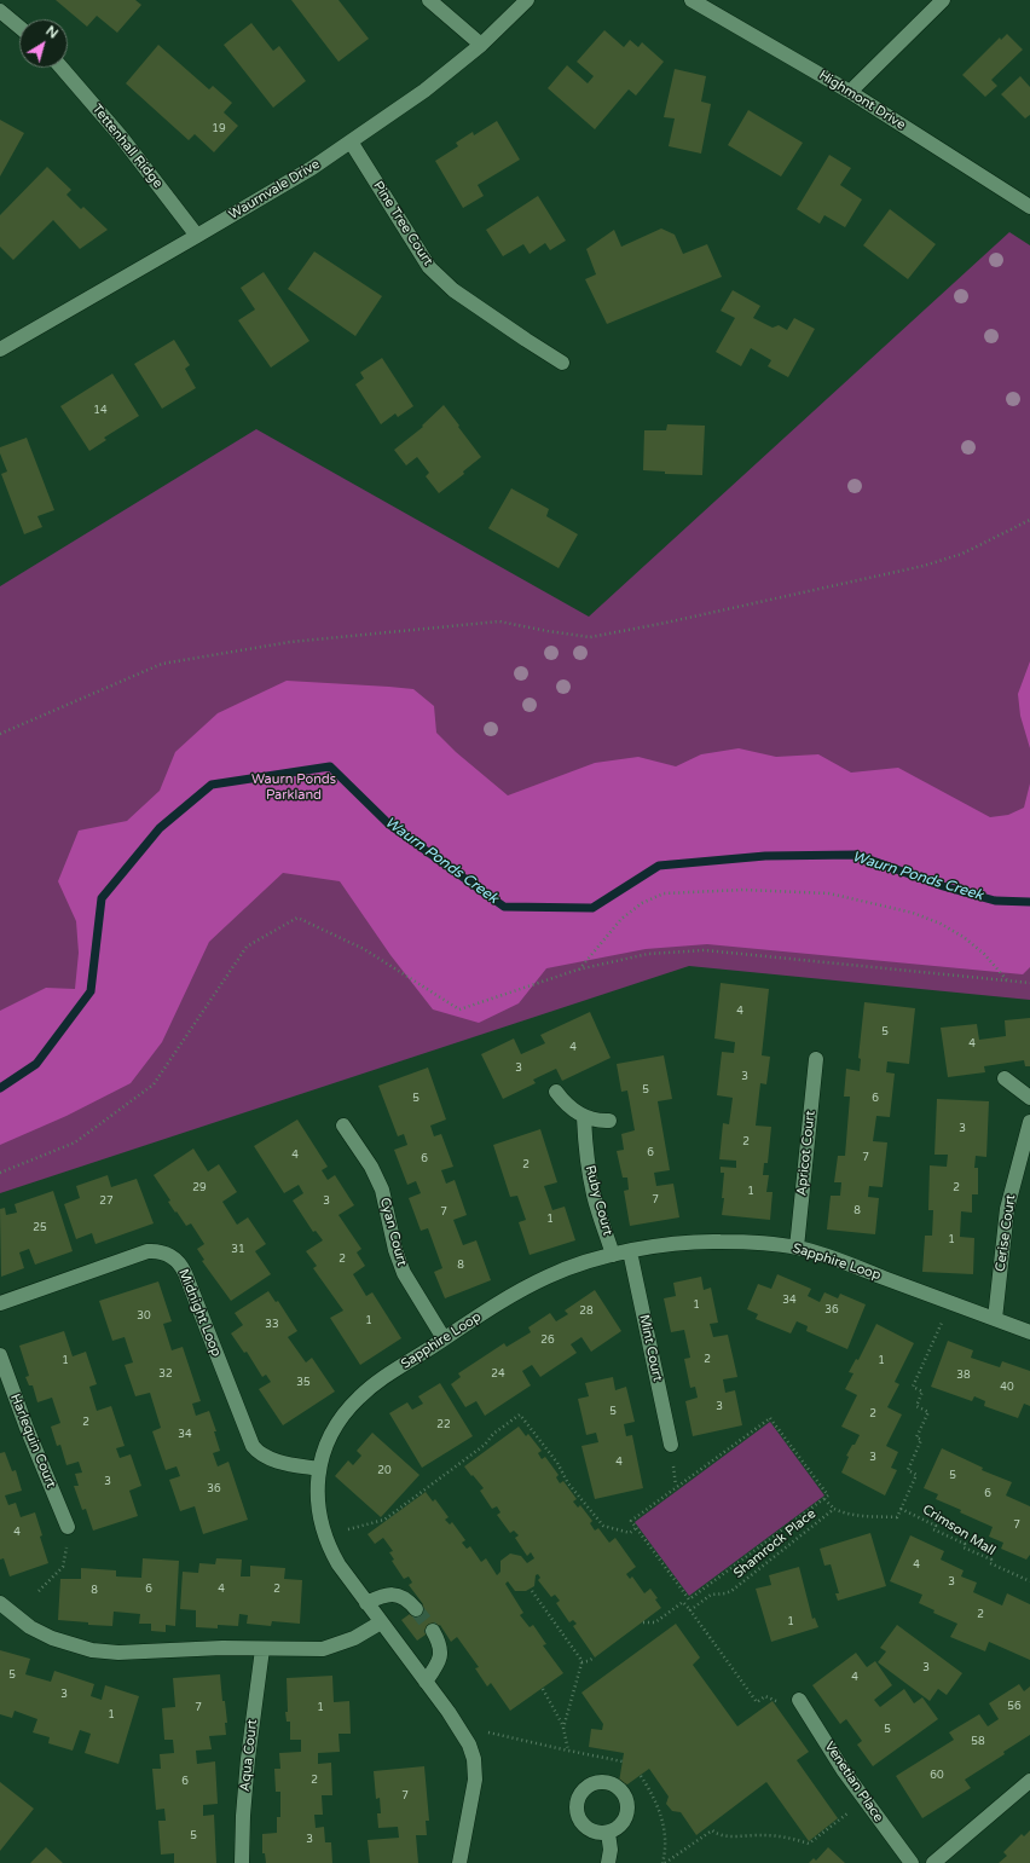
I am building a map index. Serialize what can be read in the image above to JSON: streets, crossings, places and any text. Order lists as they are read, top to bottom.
{
  "streets": {
    "street": [
      "Highmont Drive",
      "Tettenhall Ridge",
      "Waurnvale Drive",
      "Pine Tree Court",
      "Apricot Court",
      "Ruby Court",
      "Cyan Court",
      "Cerise Court",
      "Sapphire Loop",
      "Midnight Loop",
      "Mint Court",
      "Harlequin Court",
      "Aqua Court",
      "Venetian Place"
    ],
    "path": ["Crimson Mall", "Shamrock Place"]
  },
  "crossings": [
    ["Tettenhall Ridge", "Waurnvale Drive"],
    ["Waurnvale Drive", "Pine Tree Court"],
    ["Apricot Court", "Sapphire Loop"],
    ["Ruby Court", "Sapphire Loop"],
    ["Cyan Court", "Sapphire Loop"],
    ["Cerise Court", "Sapphire Loop"],
    ["Sapphire Loop", "Midnight Loop"],
    ["Sapphire Loop", "Mint Court"],
    ["Crimson Mall", "Shamrock Place"]
  ],
  "water": ["Waurn Ponds Creek"],
  "parks": ["Waurn Ponds Parkland"],
  "house_numbers": [
    "19",
    "14",
    "4",
    "5",
    "4",
    "4",
    "3",
    "3",
    "5",
    "5",
    "6",
    "3",
    "2",
    "6",
    "4",
    "7",
    "6",
    "2",
    "29",
    "2",
    "1",
    "7",
    "27",
    "3",
    "8",
    "7",
    "1",
    "25",
    "1",
    "31",
    "2",
    "8",
    "34",
    "1",
    "36",
    "28",
    "30",
    "1",
    "33",
    "26",
    "2",
    "1",
    "1",
    "32",
    "24",
    "38",
    "35",
    "40",
    "3",
    "5",
    "2",
    "2",
    "22",
    "34",
    "3",
    "4",
    "20",
    "5",
    "3",
    "36",
    "6",
    "7",
    "4",
    "4",
    "3",
    "6",
    "4",
    "2",
    "8",
    "2",
    "1",
    "3",
    "5",
    "4",
    "3",
    "56",
    "7",
    "1",
    "1",
    "5",
    "58",
    "60",
    "2",
    "6",
    "7",
    "5",
    "3"
  ],
  "north": "top right"
}
